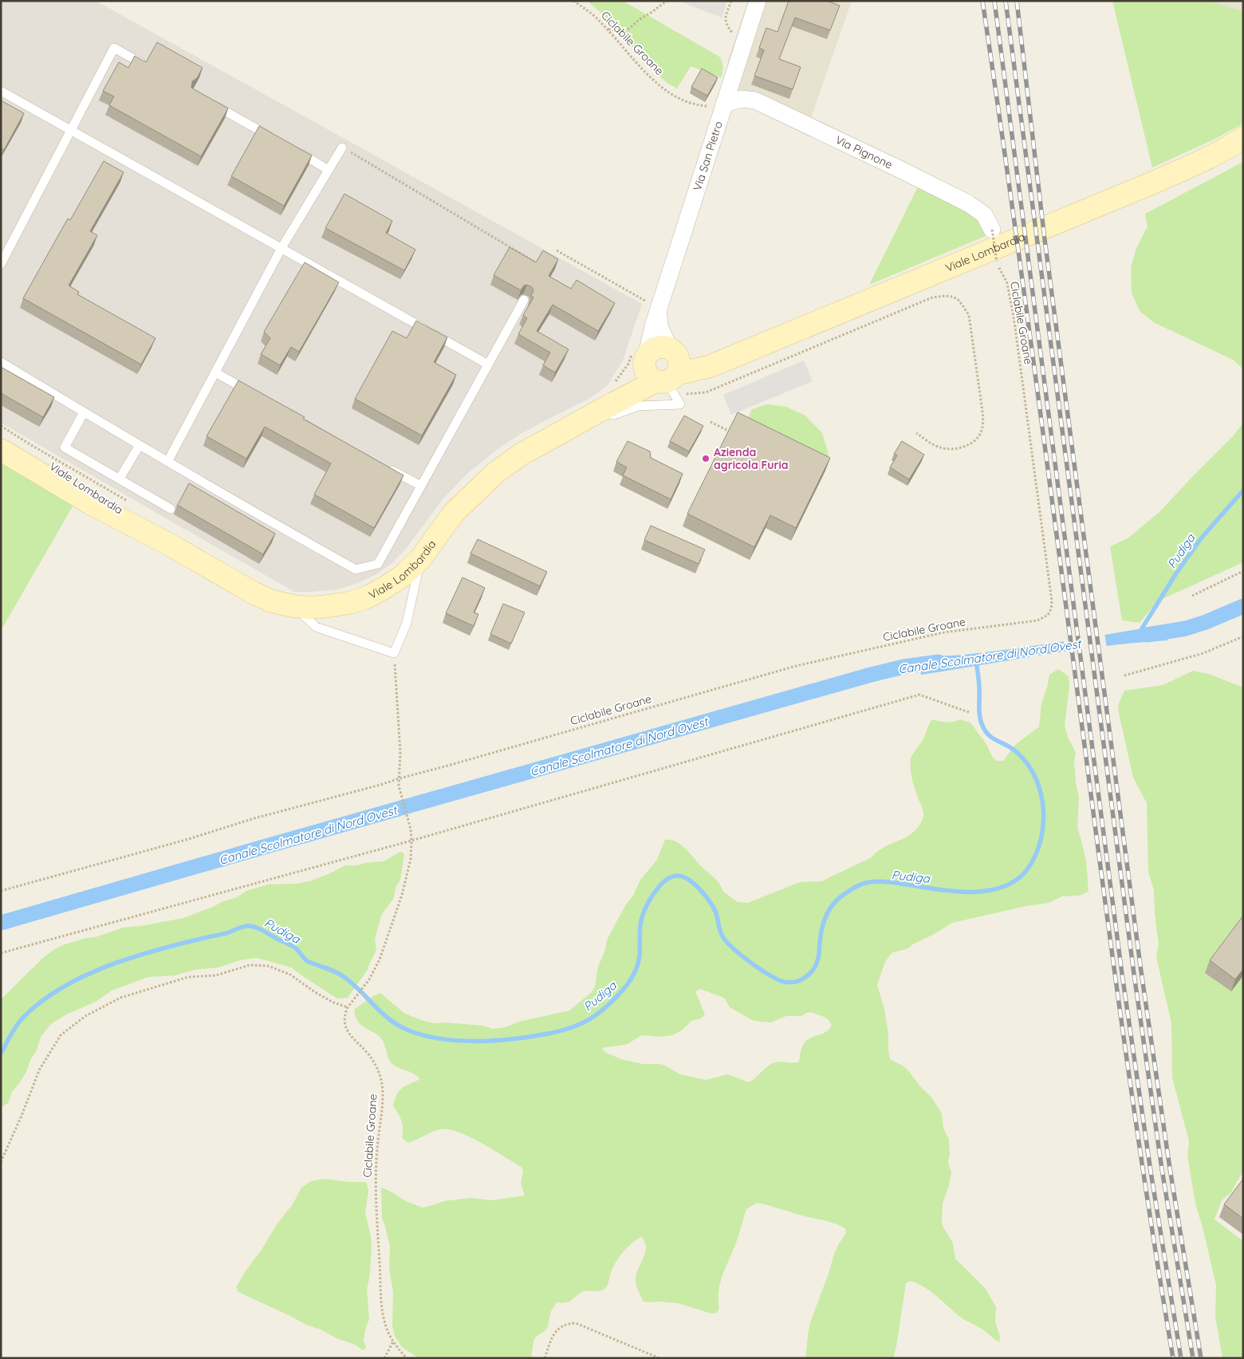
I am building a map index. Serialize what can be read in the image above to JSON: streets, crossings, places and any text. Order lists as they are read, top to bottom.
{
  "streets": {
    "street": ["Via Pignone", "Via San Pietro", "Viale Lombardia"],
    "path": ["Ciclabile Groane"]
  },
  "crossings": [
    ["Ciclabile Groane", "Via Pignone"],
    ["Ciclabile Groane", "Via San Pietro"],
    ["Via Pignone", "Via San Pietro"],
    ["Via San Pietro", "Viale Lombardia"]
  ],
  "water": ["Pudiga", "Canale Scolmatore di Nord Ovest"],
  "places": ["Azienda agricola Furia"]
}
